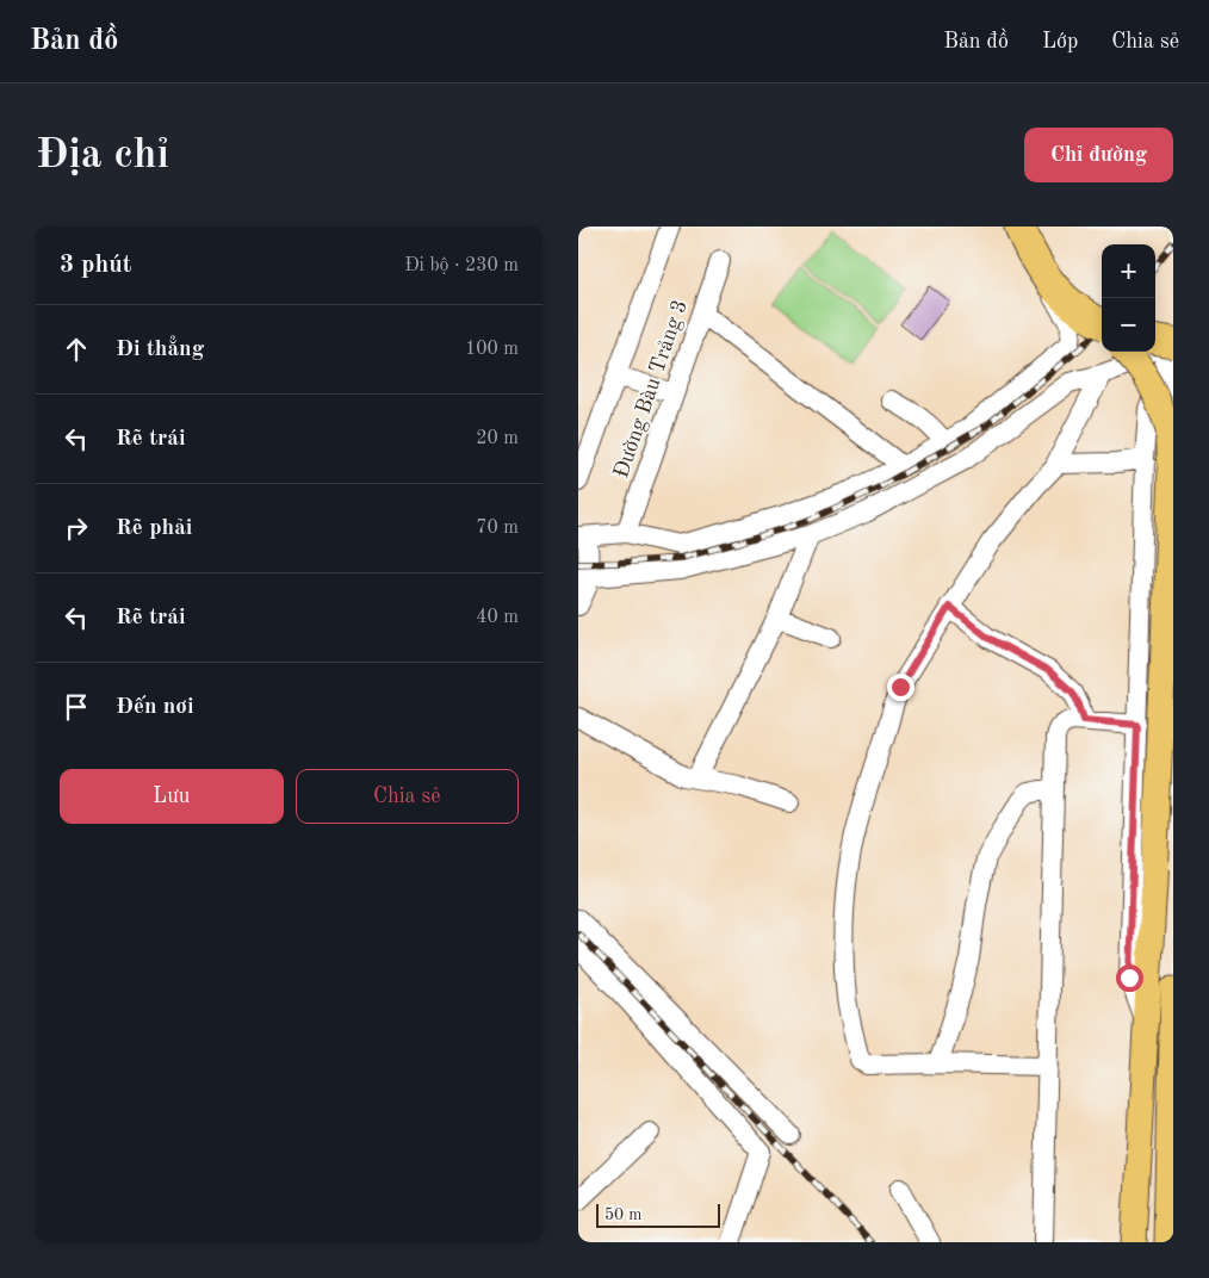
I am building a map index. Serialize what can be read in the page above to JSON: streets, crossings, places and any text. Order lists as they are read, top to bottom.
{
  "streets": {
    "street": ["Đường Bàu Trảng 3"]
  },
  "scale_bar": "50 m",
  "page": {
    "header": "Bản đồ",
    "nav": ["Bản đồ", "Lớp", "Chia sẻ"],
    "buttons": [
      "Chỉ đường",
      ["Lưu", "Chia sẻ"]
    ],
    "title": "Địa chỉ",
    "heading": ["3 phút", "Đi bộ · 230 m"],
    "map_buttons": ["+", "−"],
    "list": [
      ["Đi thẳng", "100 m"],
      ["Rẽ trái", "20 m"],
      ["Rẽ phải", "70 m"],
      ["Rẽ trái", "40 m"],
      "Đến nơi"
    ],
    "scale": "50 m"
  }
}
